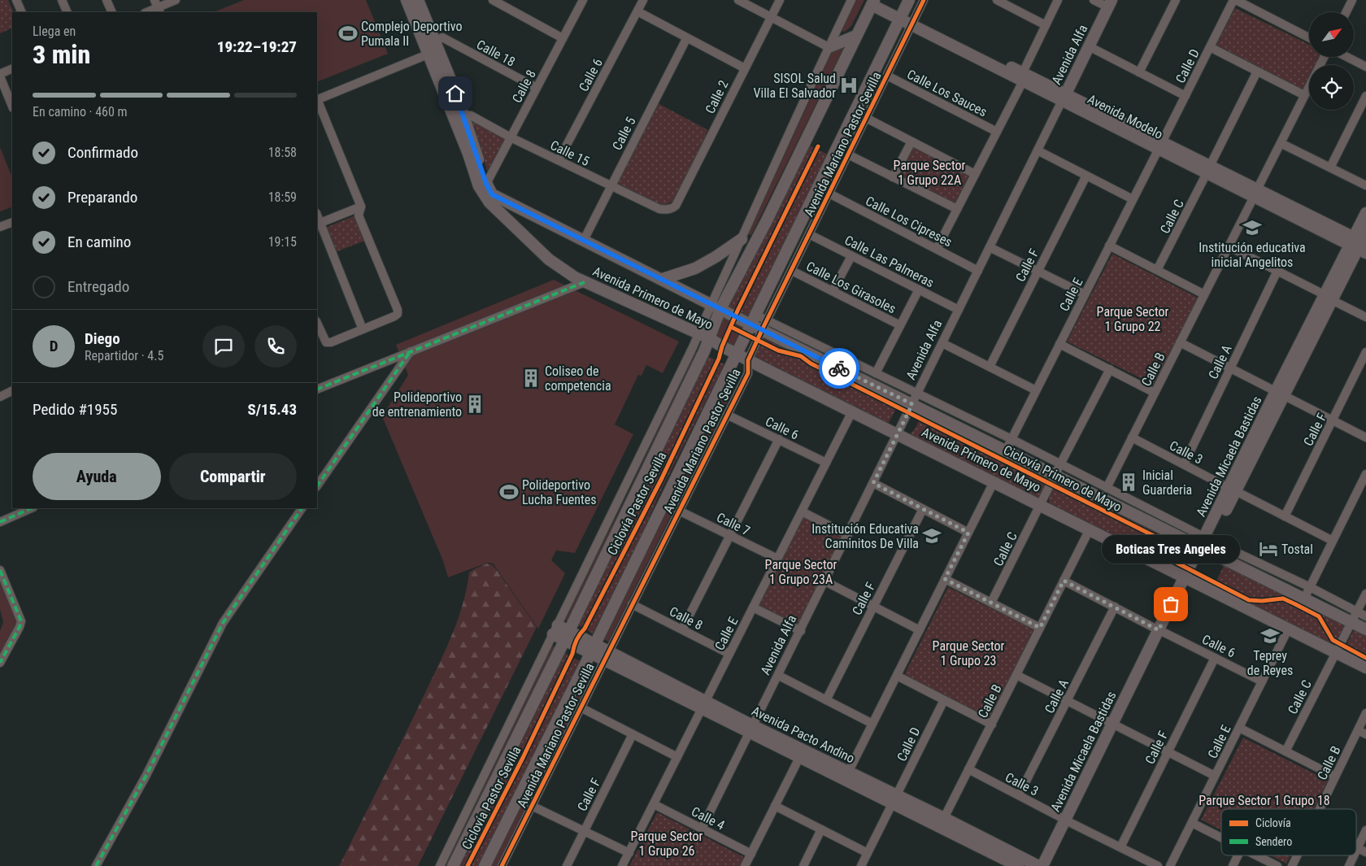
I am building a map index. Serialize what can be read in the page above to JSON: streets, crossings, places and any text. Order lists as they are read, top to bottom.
{
  "streets": {
    "main road": [
      "Avenida Alfa",
      "Avenida Modelo",
      "Avenida Mariano Pastor Sevilla",
      "Avenida Primero de Mayo",
      "Avenida Micaela Bastidas",
      "Avenida Pacto Andino"
    ],
    "street": [
      "Calle 18",
      "Calle D",
      "Calle 6",
      "Calle 8",
      "Calle Los Sauces",
      "Calle 2",
      "Calle 5",
      "Calle 15",
      "Calle C",
      "Calle Los Cipreses",
      "Calle Las Palmeras",
      "Calle F",
      "Calle Los Girasoles",
      "Calle E",
      "Calle A",
      "Calle B",
      "Calle 3",
      "Calle 7",
      "Calle 4"
    ],
    "cycle path": ["Ciclovía Primero de Mayo", "Ciclovía Pastor Sevilla"]
  },
  "crossings": [
    ["Calle 18", "Calle 8"],
    ["Calle 18", "Avenida Primero de Mayo"],
    ["Avenida Alfa", "Avenida Modelo"],
    ["Avenida Alfa", "Calle Los Cipreses"],
    ["Avenida Alfa", "Calle Las Palmeras"],
    ["Avenida Alfa", "Avenida Primero de Mayo"],
    ["Avenida Alfa", "Avenida Pacto Andino"],
    ["Calle D", "Avenida Modelo"],
    ["Calle D", "Calle E"],
    ["Calle D", "Avenida Pacto Andino"],
    ["Calle 6", "Avenida Mariano Pastor Sevilla"],
    ["Calle 6", "Calle 15"],
    ["Calle 6", "Calle F"],
    ["Calle 6", "Calle E"],
    ["Calle 6", "Calle A"],
    ["Calle 6", "Calle B"],
    ["Calle 6", "Avenida Micaela Bastidas"],
    ["Calle 8", "Avenida Mariano Pastor Sevilla"],
    ["Calle 8", "Calle 15"],
    ["Calle 8", "Calle E"],
    ["Calle 8", "Avenida Primero de Mayo"],
    ["Calle Los Sauces", "Avenida Mariano Pastor Sevilla"],
    ["Calle 2", "Calle 15"],
    ["Avenida Modelo", "Avenida Mariano Pastor Sevilla"],
    ["Avenida Modelo", "Calle C"],
    ["Avenida Modelo", "Calle E"],
    ["Avenida Modelo", "Calle B"],
    ["Avenida Modelo", "Avenida Micaela Bastidas"],
    ["Calle 5", "Calle 15"],
    ["Calle 5", "Avenida Primero de Mayo"],
    ["Avenida Mariano Pastor Sevilla", "Calle Los Cipreses"],
    ["Avenida Mariano Pastor Sevilla", "Calle Las Palmeras"],
    ["Avenida Mariano Pastor Sevilla", "Calle Los Girasoles"],
    ["Avenida Mariano Pastor Sevilla", "Avenida Primero de Mayo"],
    ["Avenida Mariano Pastor Sevilla", "Calle 7"],
    ["Avenida Mariano Pastor Sevilla", "Avenida Pacto Andino"],
    ["Calle 15", "Avenida Primero de Mayo"],
    ["Calle C", "Avenida Primero de Mayo"],
    ["Calle E", "Avenida Primero de Mayo"],
    ["Calle E", "Calle 7"],
    ["Calle E", "Avenida Pacto Andino"],
    ["Calle E", "Calle 4"],
    ["Avenida Primero de Mayo", "Calle B"],
    ["Avenida Primero de Mayo", "Avenida Micaela Bastidas"],
    ["Calle A", "Calle 3"],
    ["Calle B", "Calle 3"],
    ["Calle B", "Avenida Pacto Andino"],
    ["Calle 3", "Avenida Micaela Bastidas"]
  ],
  "parks": [
    "Parque Sector 1 Grupo 22A",
    "Parque Sector 1 Grupo 22",
    "Parque Sector 1 Grupo 23A",
    "Parque Sector 1 Grupo 23",
    "Parque Sector 1 Grupo 18",
    "Parque Sector 1 Grupo 26"
  ],
  "places": {
    "sports": ["Complejo Deportivo Pumala II", "Polideportivo Lucha Fuentes"],
    "hospital": ["SISOL Salud Villa El Salvador"],
    "school or university": ["Institución educativa inicial Angelitos", "Institución Educativa Caminitos De Villa", "Teprey de Reyes"],
    "building": ["Coliseo de competencia", "Polideportivo de entrenamiento", "Inicial Guarderia"],
    "hotel": ["Tostal"],
    "other": ["Boticas Tres Angeles"]
  },
  "legend": ["Ciclovía", "Sendero"],
  "north": "top right",
  "page": {
    "heading": ["3 min", "Llega en", "19:22–19:27"],
    "panel": [
      "Diego",
      "Repartidor · 4.5",
      "Pedido #1955",
      "S/15.43"
    ],
    "bar": "En camino · 460 m",
    "list": [
      ["Confirmado", "18:58"],
      ["Preparando", "18:59"],
      ["En camino", "19:15"],
      "Entregado"
    ],
    "round": "D",
    "buttons": ["Ayuda", "Compartir"],
    "bubble": "Boticas Tres Angeles"
  }
}
